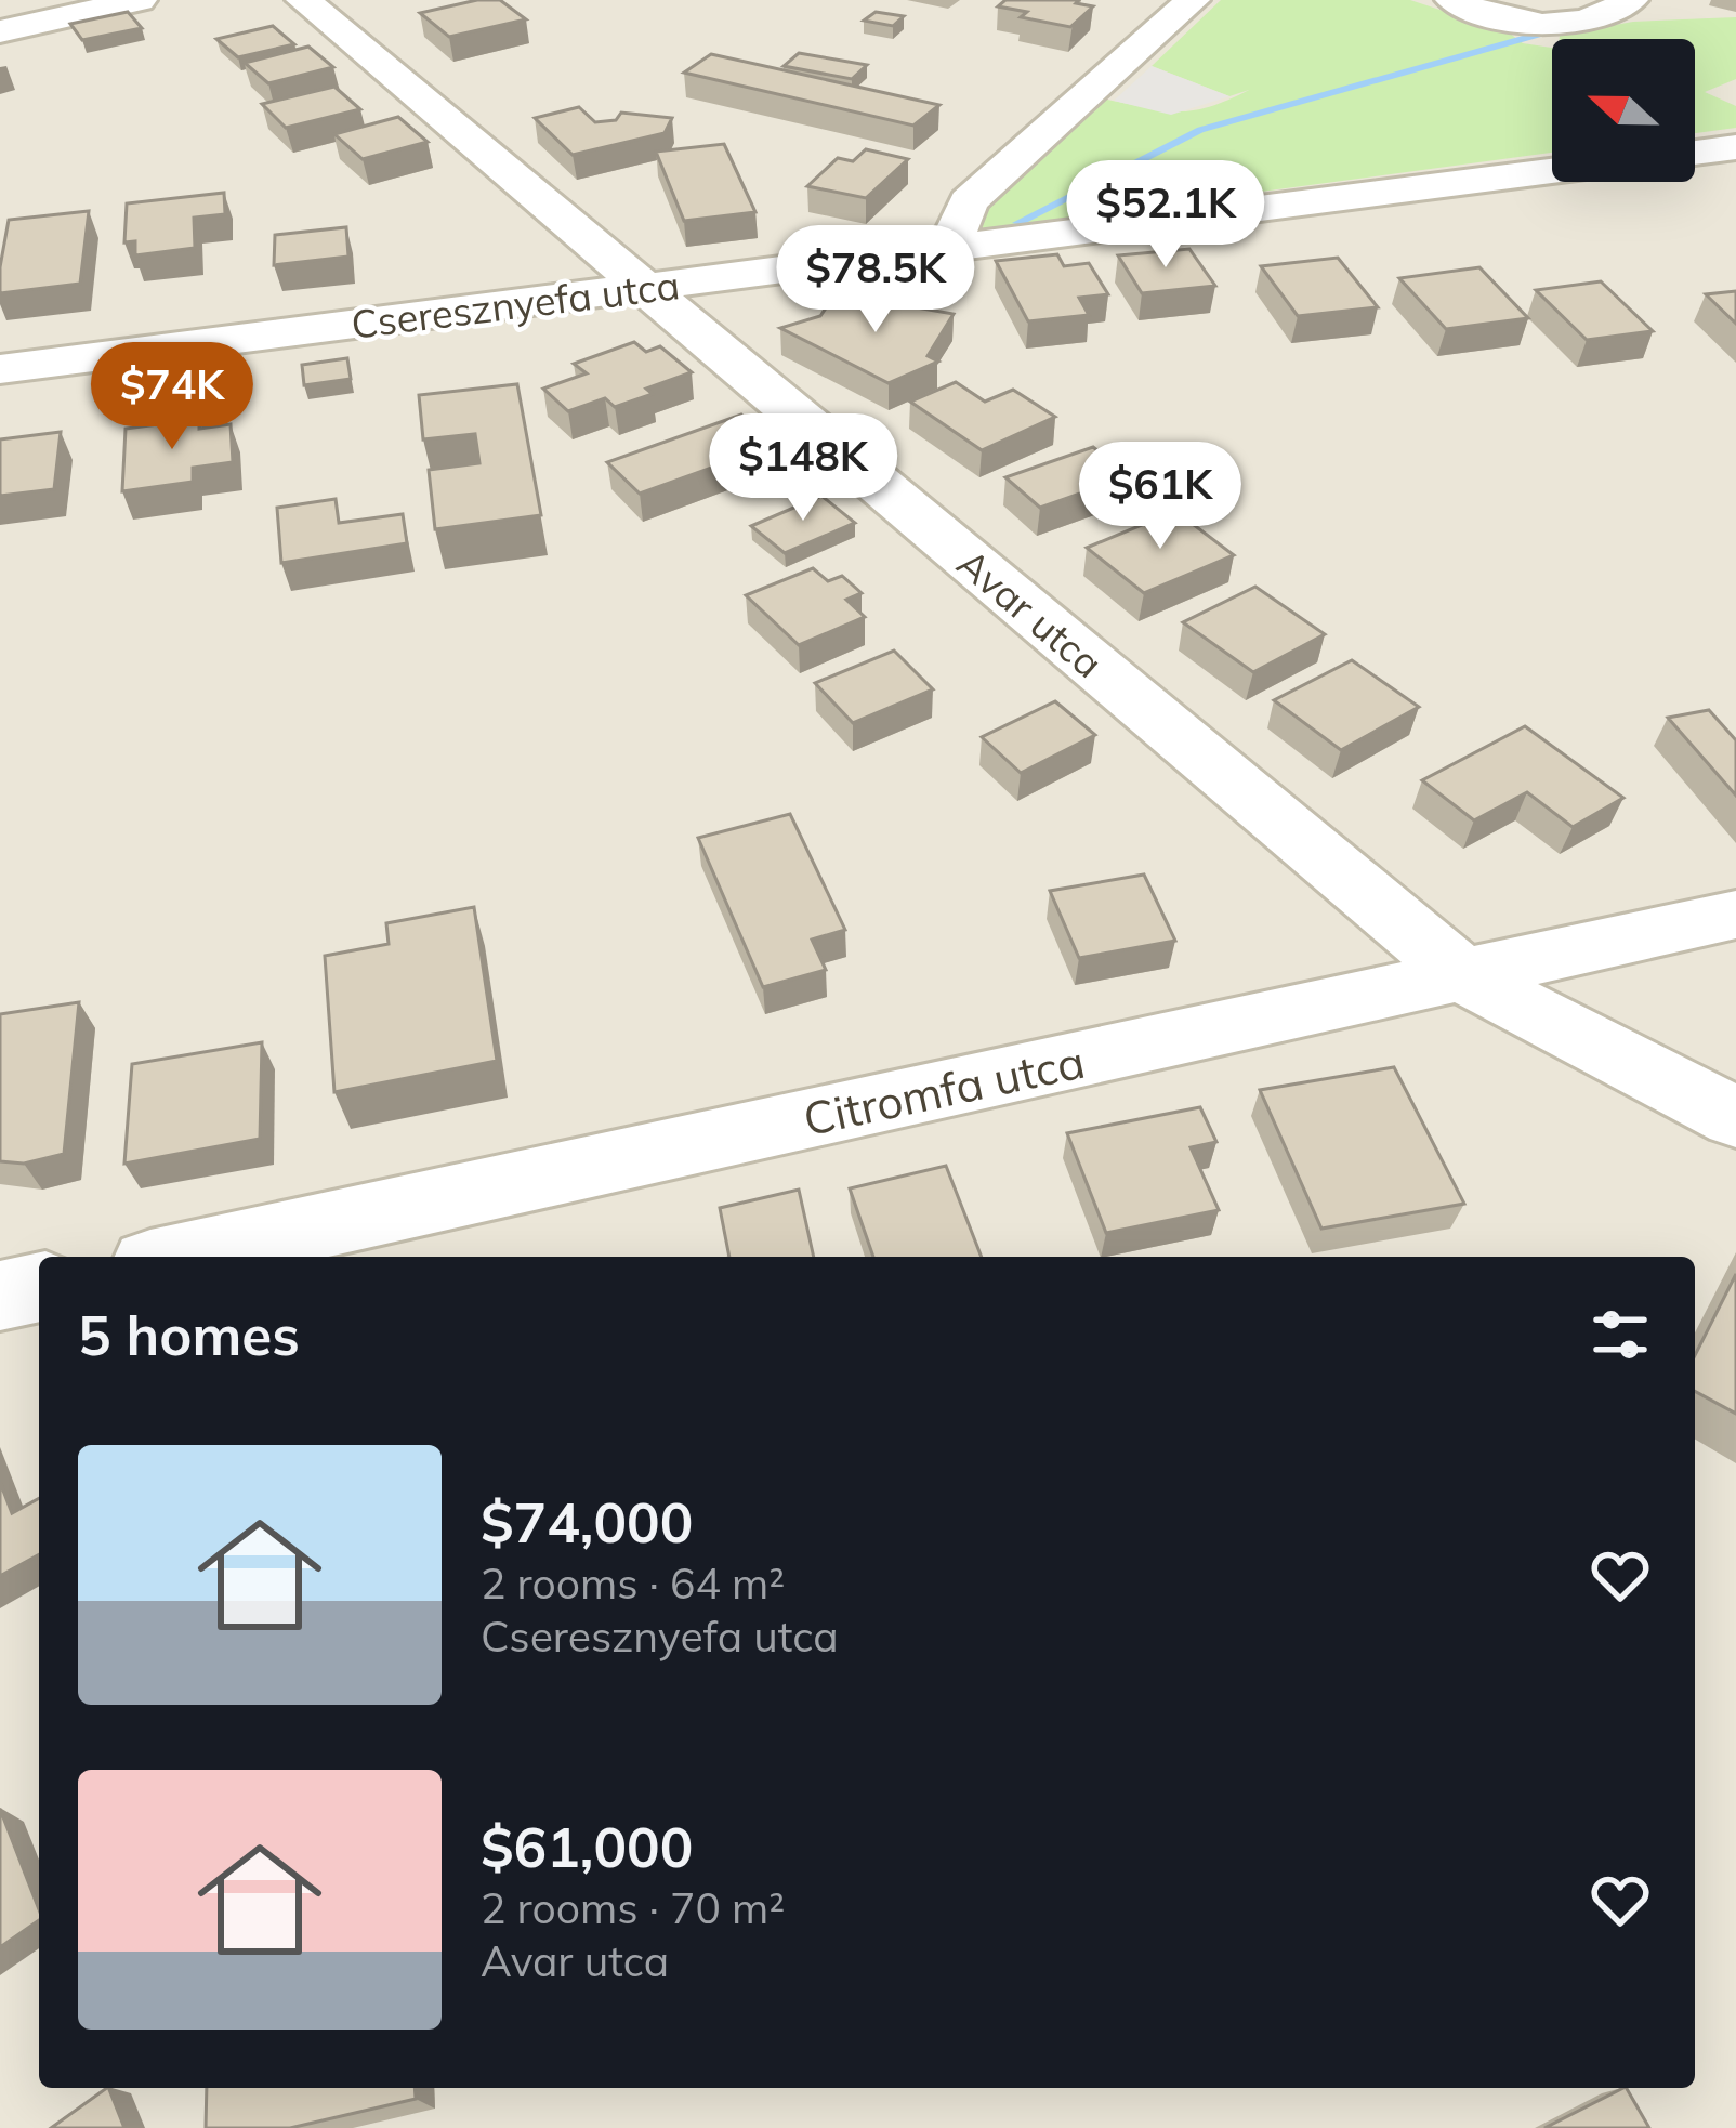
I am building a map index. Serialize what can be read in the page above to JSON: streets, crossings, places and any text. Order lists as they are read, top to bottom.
{
  "streets": {
    "street": ["Cseresznyefa utca", "Avar utca", "Citromfa utca"]
  },
  "crossings": [
    ["Cseresznyefa utca", "Avar utca"],
    ["Avar utca", "Citromfa utca"]
  ],
  "north": "left",
  "page": {
    "price": [
      "$52.1K",
      "$78.5K",
      "$74K",
      "$148K",
      "$61K"
    ],
    "heading": "5 homes",
    "list": [
      {
        "name": "$74,000",
        "note": "2 rooms · 64 m² · Cseresznyefa utca"
      },
      {
        "name": "$61,000",
        "note": "2 rooms · 70 m² · Avar utca"
      }
    ]
  }
}
